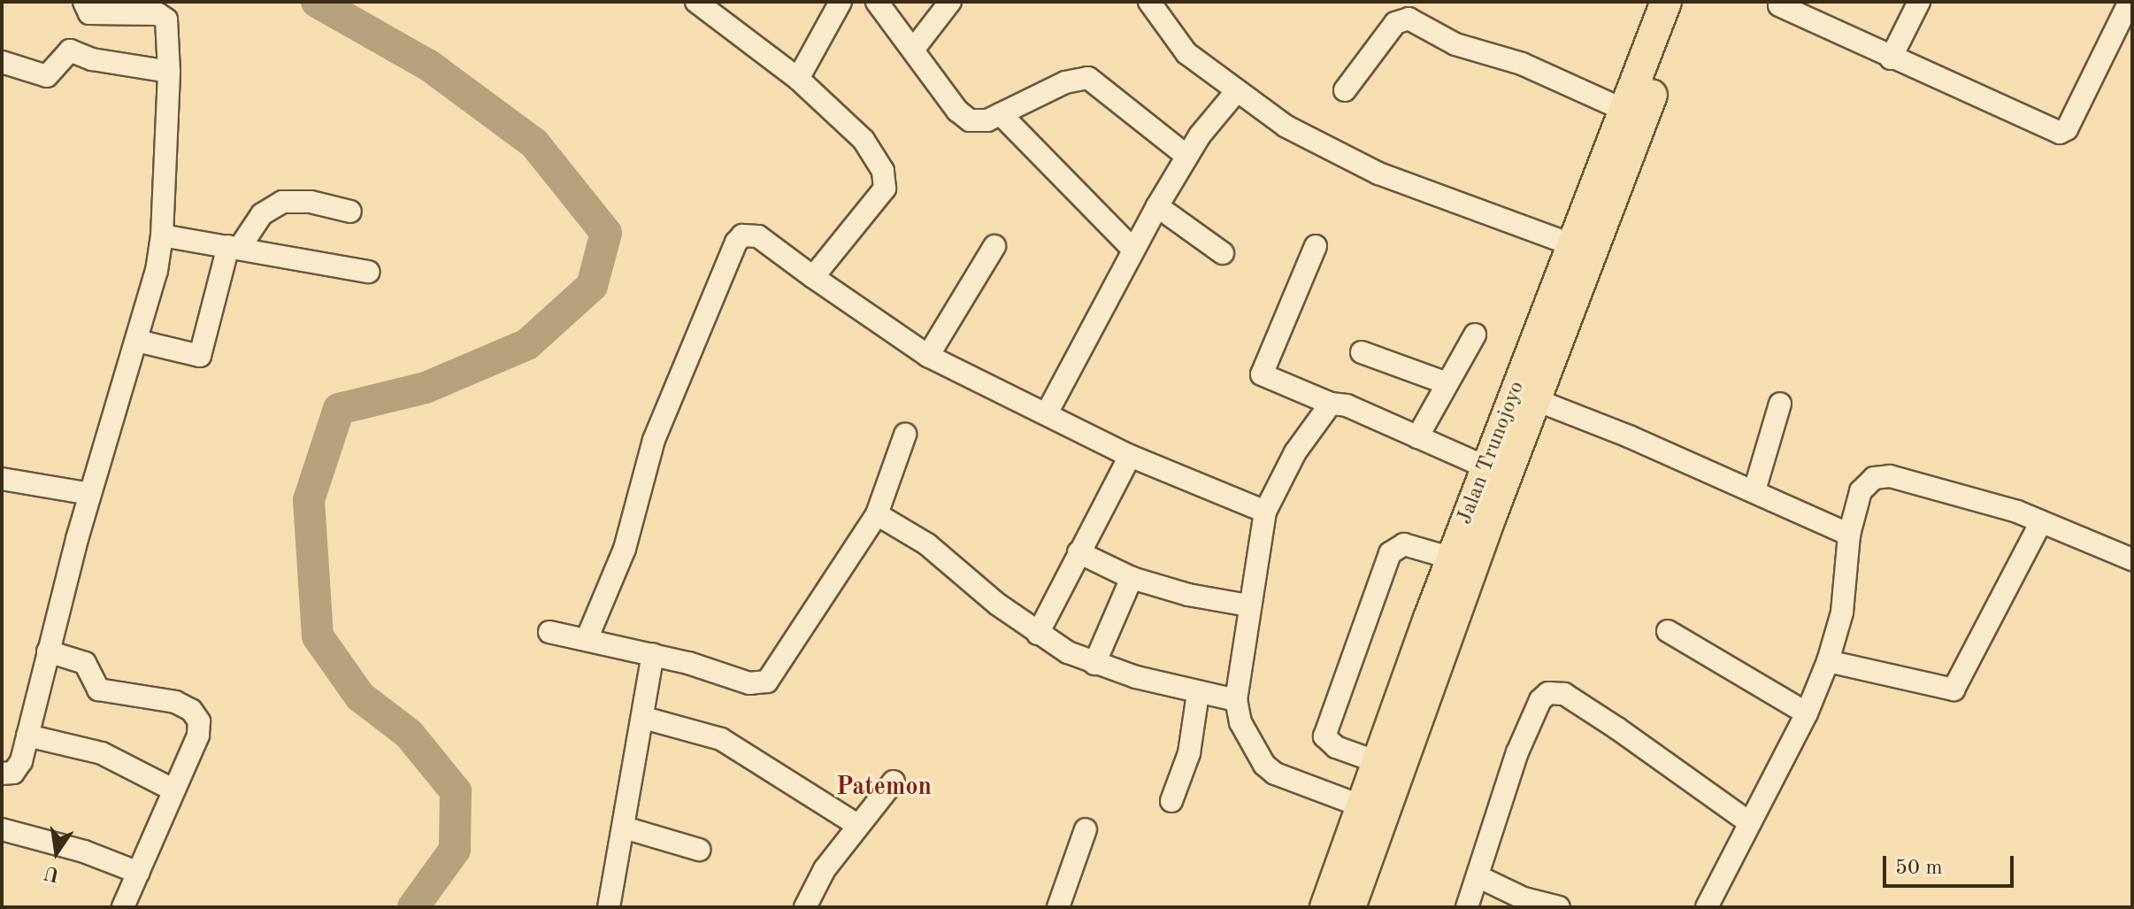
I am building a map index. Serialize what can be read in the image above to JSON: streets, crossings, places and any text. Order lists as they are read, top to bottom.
{
  "streets": {
    "highway": ["Jalan Trunojoyo"]
  },
  "districts": ["Patemon"],
  "scale_bar": "50 m",
  "north": "bottom"
}
